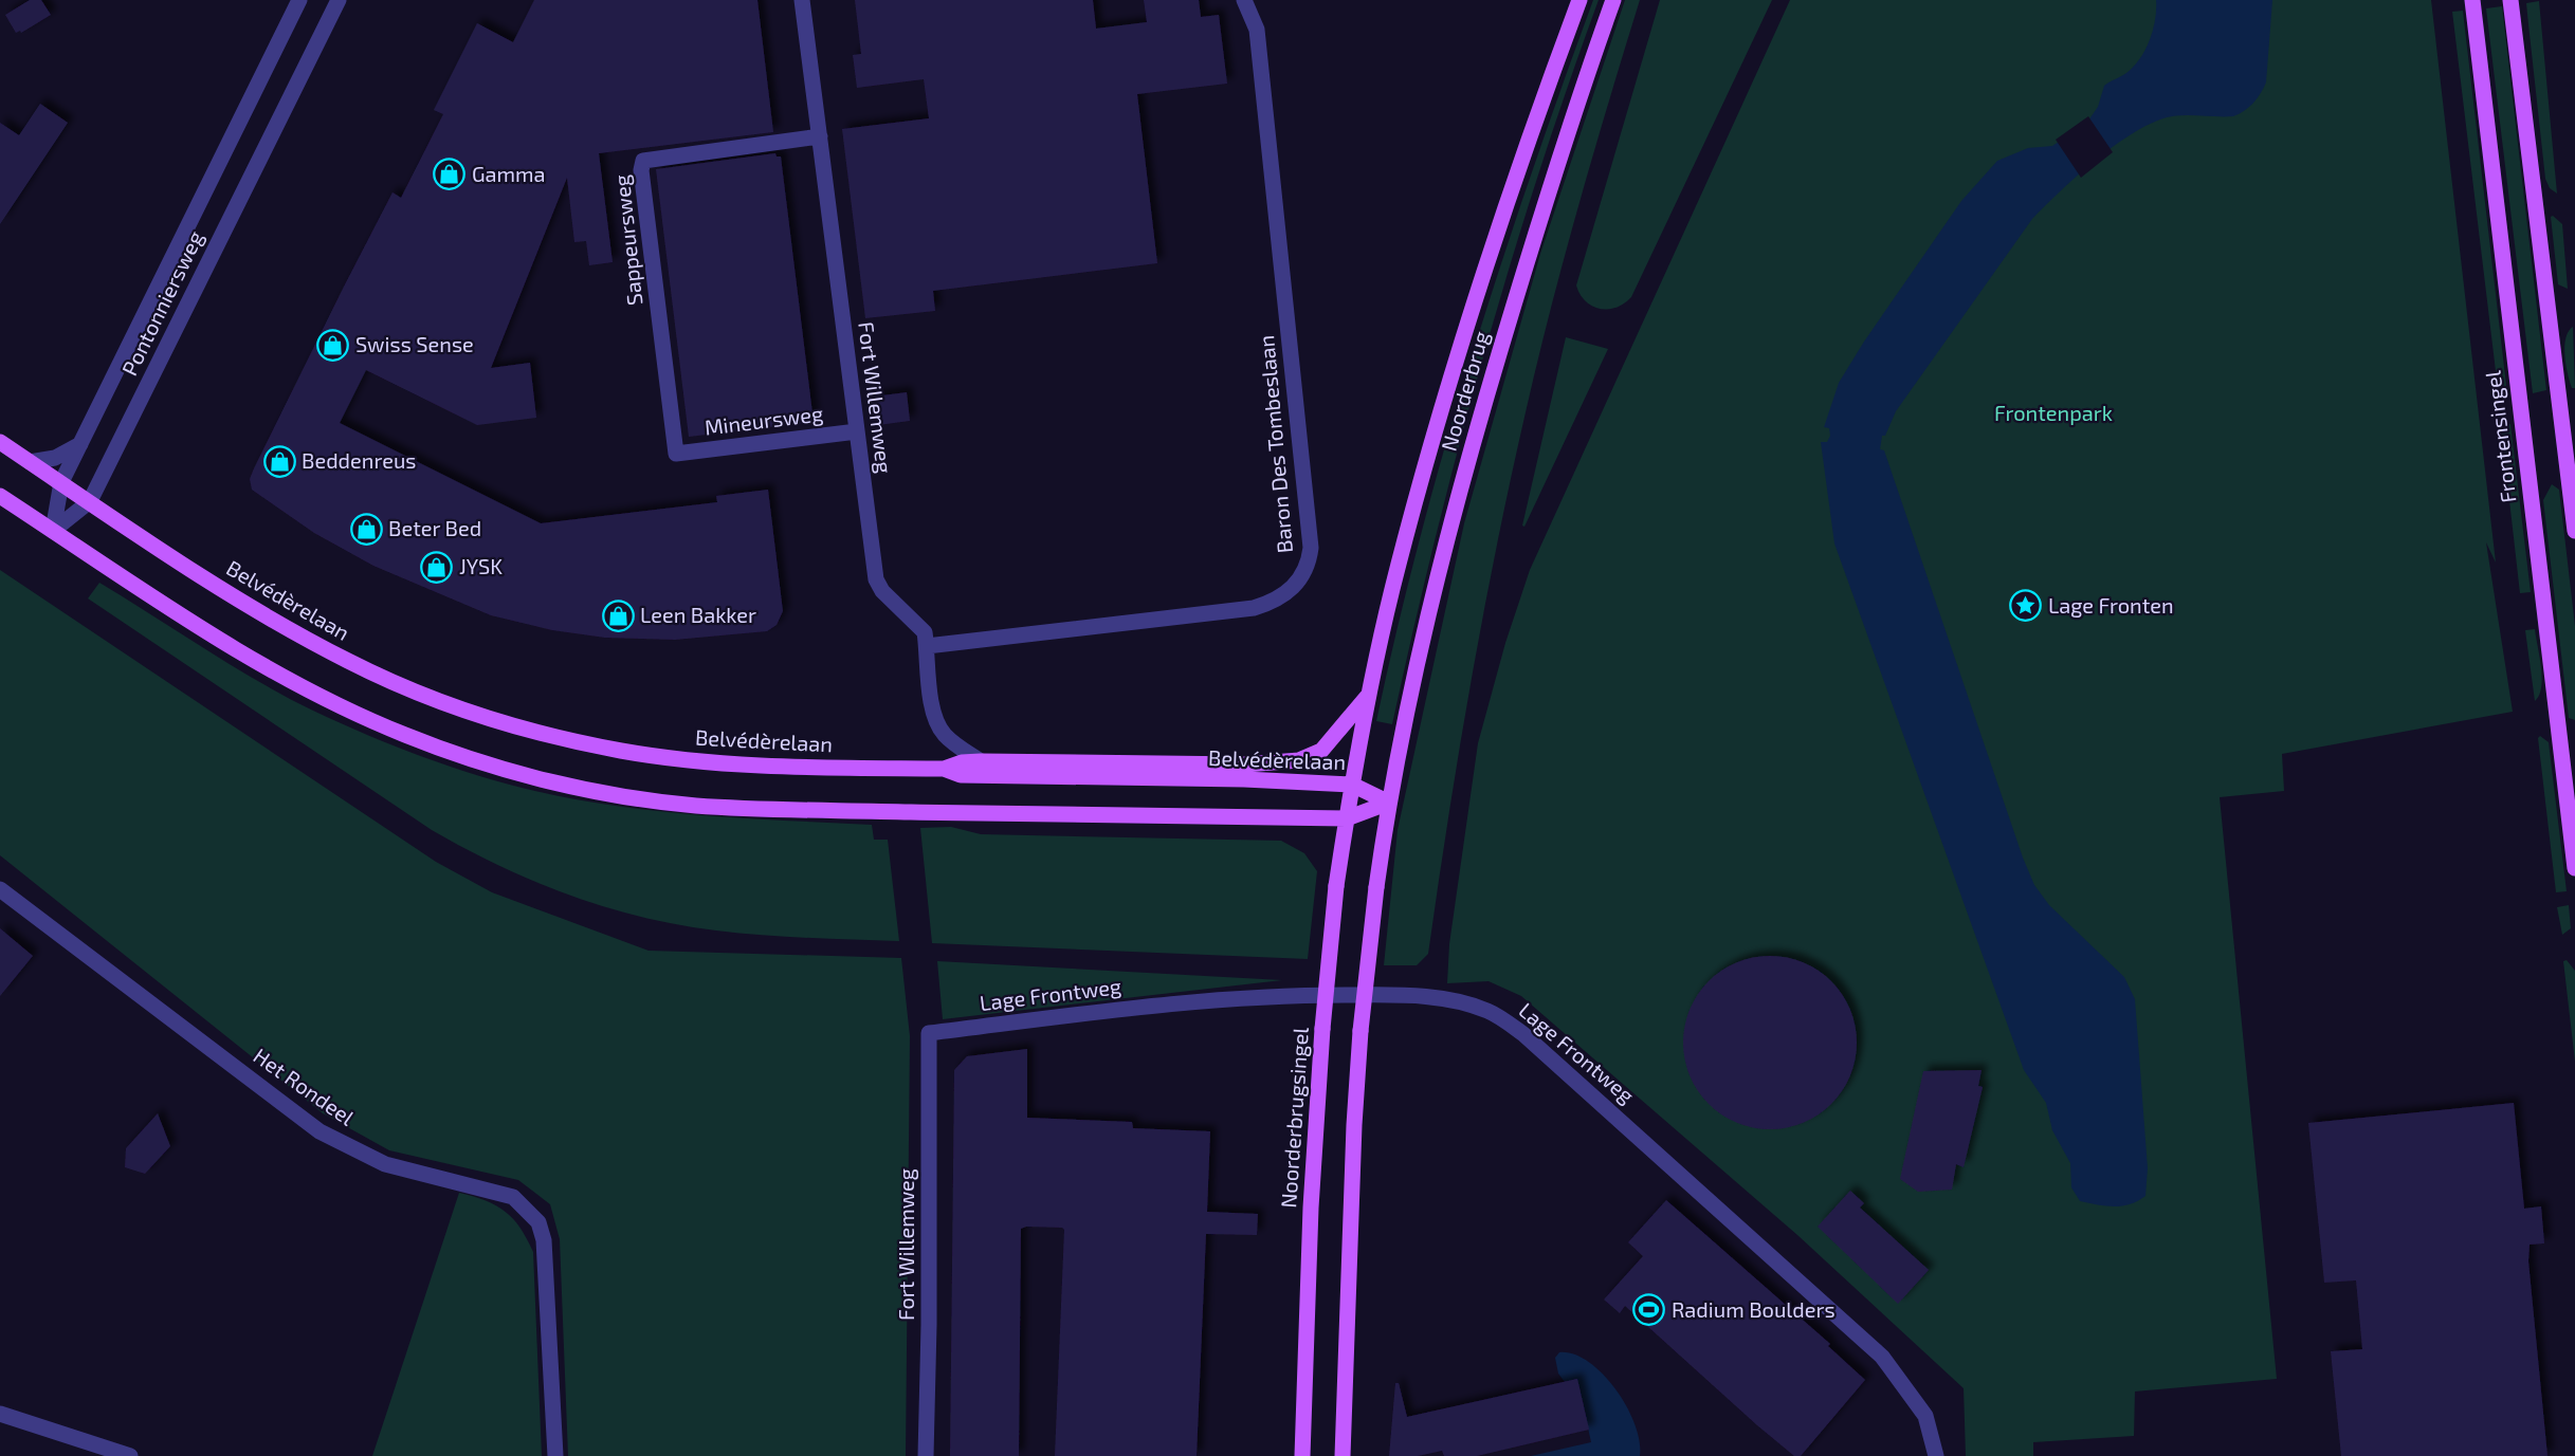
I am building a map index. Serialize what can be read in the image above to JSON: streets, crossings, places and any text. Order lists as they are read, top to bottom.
{
  "streets": {
    "main road": [
      "Noorderbrug",
      "Frontensingel",
      "Belvédèrelaan",
      "Noorderbrugsingel"
    ],
    "street": [
      "Sappeursweg",
      "Pontonniersweg",
      "Fort Willemweg",
      "Mineursweg",
      "Baron Des Tombeslaan",
      "Lage Frontweg",
      "Het Rondeel"
    ]
  },
  "crossings": [
    ["Sappeursweg", "Fort Willemweg"],
    ["Sappeursweg", "Mineursweg"],
    ["Pontonniersweg", "Belvédèrelaan"],
    ["Noorderbrug", "Belvédèrelaan"],
    ["Noorderbrug", "Noorderbrugsingel"],
    ["Fort Willemweg", "Mineursweg"],
    ["Fort Willemweg", "Baron Des Tombeslaan"],
    ["Fort Willemweg", "Lage Frontweg"],
    ["Belvédèrelaan", "Noorderbrugsingel"]
  ],
  "parks": ["Frontenpark"],
  "places": {
    "shop": [
      "Gamma",
      "Swiss Sense",
      "Beddenreus",
      "Beter Bed",
      "JYSK",
      "Leen Bakker"
    ],
    "place": ["Lage Fronten"],
    "sports": ["Radium Boulders"]
  }
}
